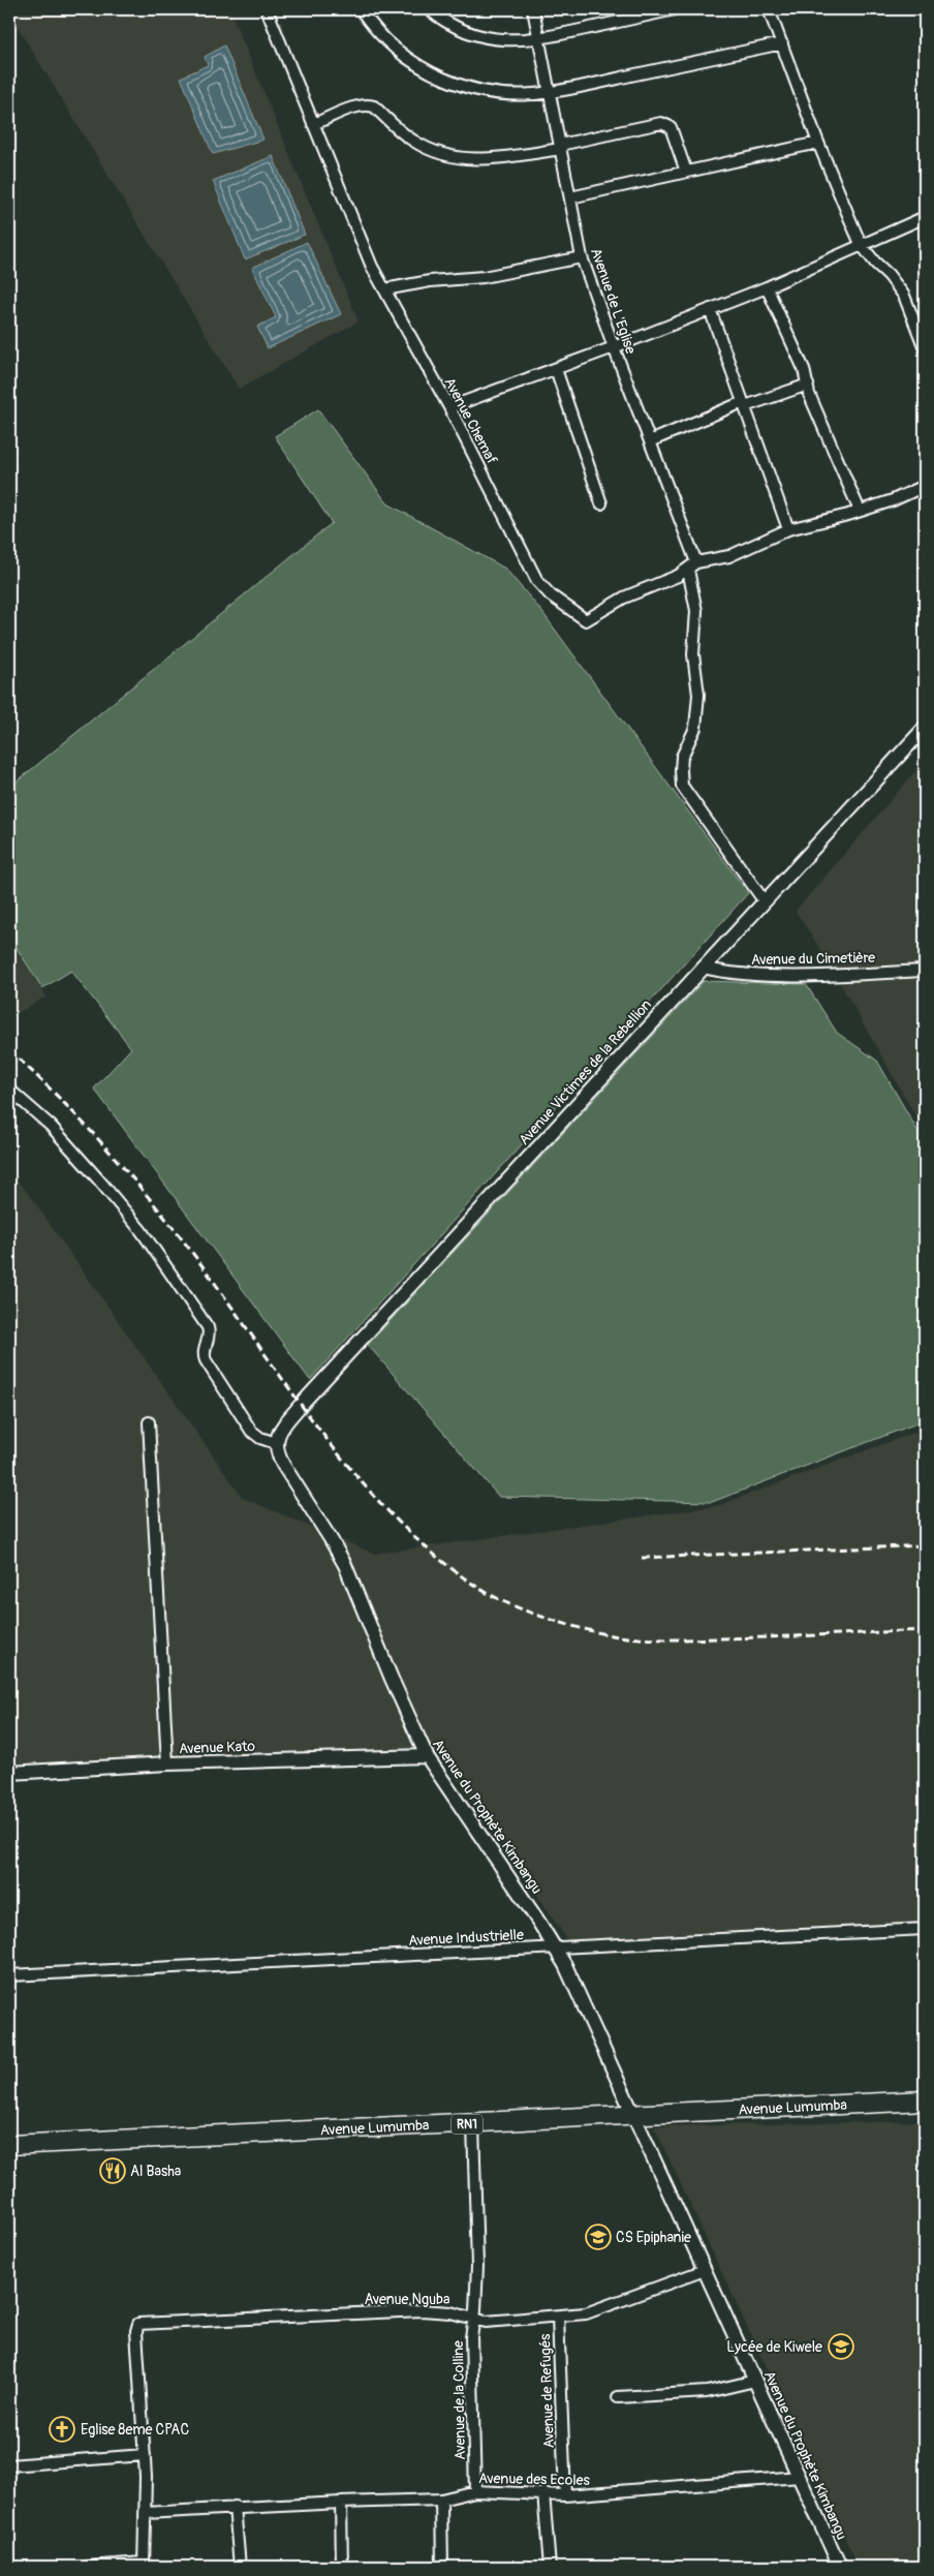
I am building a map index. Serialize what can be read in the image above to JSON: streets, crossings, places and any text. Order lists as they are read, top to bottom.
{
  "streets": {
    "highway": ["Avenue Lumumba", "RN1"],
    "street": [
      "Avenue de L'Eglise",
      "Avenue Chemaf",
      "Avenue du Cimetière",
      "Avenue Victimes de la Rebellion",
      "Avenue Kato",
      "Avenue du Prophète Kimbangu",
      "Avenue Industrielle",
      "Avenue Nguba",
      "Avenue de Refugés",
      "Avenue de la Colline",
      "Avenue des Ecoles"
    ]
  },
  "crossings": [
    ["Avenue de L'Eglise", "Avenue Chemaf"],
    ["Avenue de L'Eglise", "Avenue Victimes de la Rebellion"],
    ["Avenue du Cimetière", "Avenue Victimes de la Rebellion"],
    ["Avenue Victimes de la Rebellion", "Avenue du Prophète Kimbangu"],
    ["Avenue Kato", "Avenue du Prophète Kimbangu"],
    ["Avenue du Prophète Kimbangu", "Avenue Industrielle"],
    ["Avenue du Prophète Kimbangu", "Avenue Lumumba"],
    ["Avenue du Prophète Kimbangu", "Avenue Nguba"],
    ["Avenue du Prophète Kimbangu", "Avenue des Ecoles"],
    ["Avenue Lumumba", "Avenue de la Colline"],
    ["Avenue Nguba", "Avenue de Refugés"],
    ["Avenue Nguba", "Avenue de la Colline"],
    ["Avenue de Refugés", "Avenue des Ecoles"],
    ["Avenue de la Colline", "Avenue des Ecoles"]
  ],
  "places": {
    "restaurant": ["Al Basha"],
    "school or university": ["CS Epiphanie", "Lycée de Kiwele"],
    "church": ["Eglise 8eme CPAC"]
  }
}
